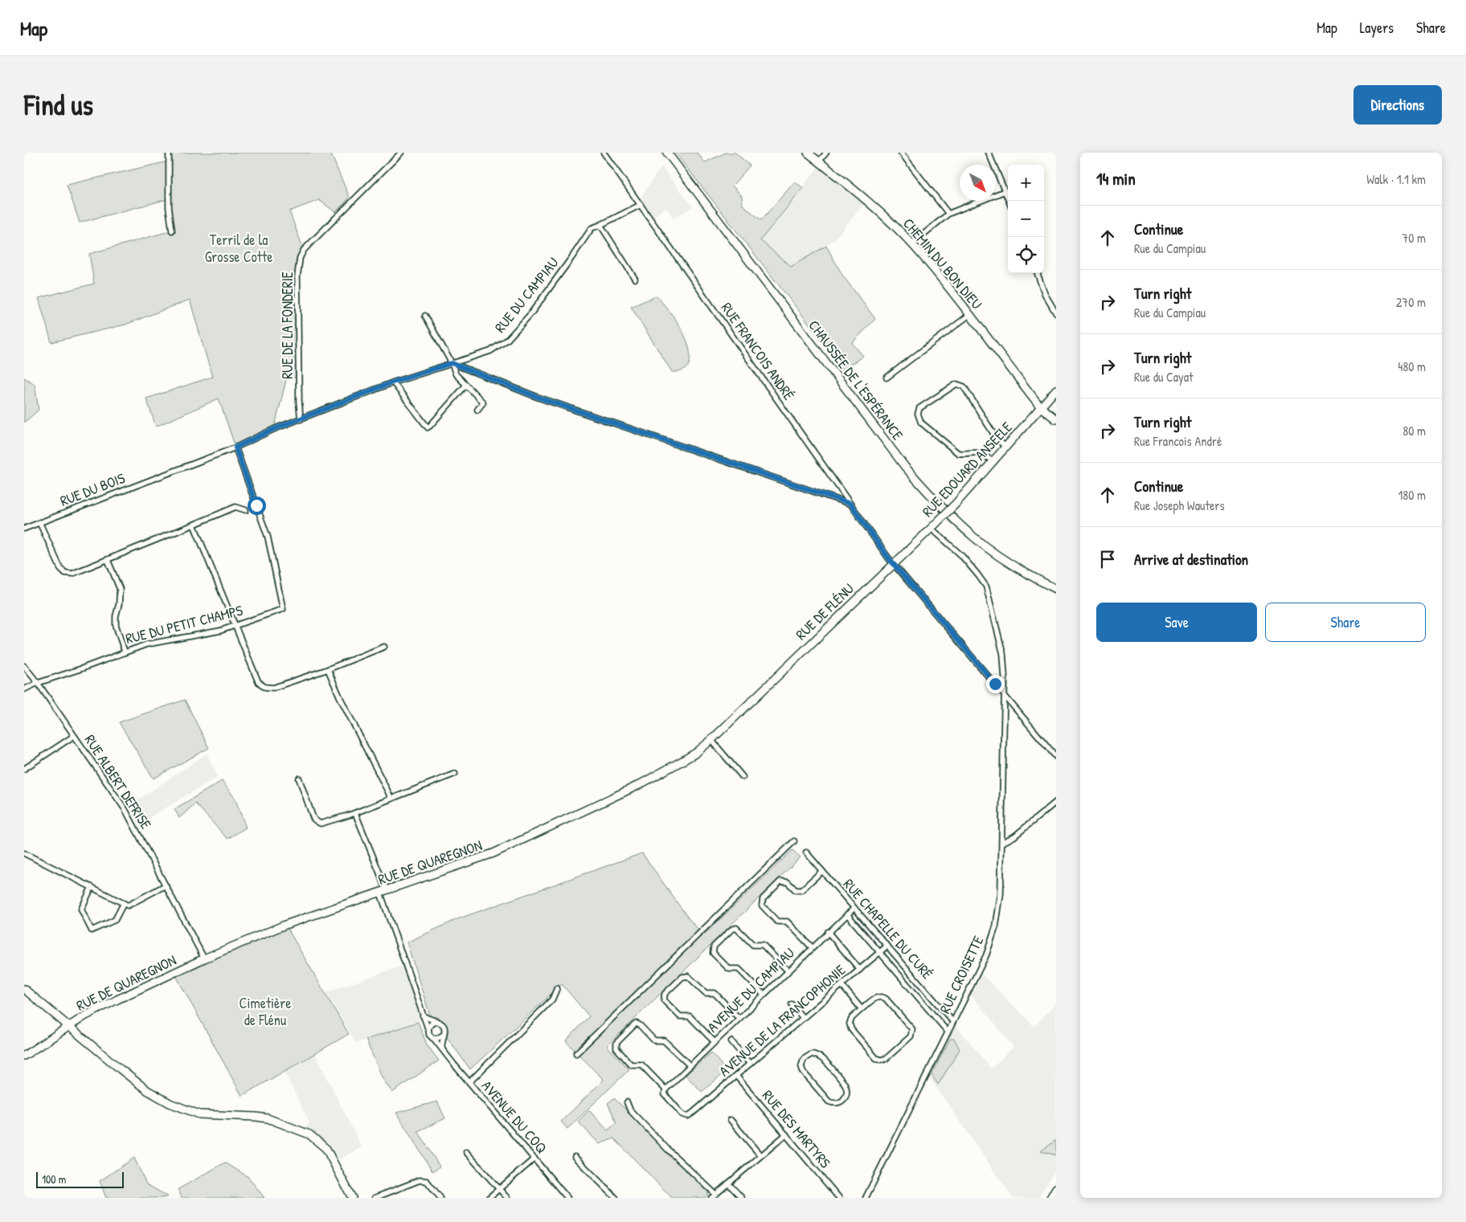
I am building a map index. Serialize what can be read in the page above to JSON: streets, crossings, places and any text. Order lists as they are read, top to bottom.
{
  "streets": {
    "street": [
      "CHEMIN DU BON DIEU",
      "RUE DU CAMPIAU",
      "RUE DE LA FONDERIE",
      "RUE FRANCOIS ANDRÉ",
      "CHAUSSÉE DE L'ESPÉRANCE",
      "RUE EDOUARD ANSEELE",
      "RUE DU BOIS",
      "RUE DE FLÉNU",
      "RUE DU PETIT CHAMPS",
      "RUE ALBERT DEFRISE",
      "RUE DE QUAREGNON",
      "RUE CHAPELLE DU CURÉ",
      "RUE CROISETTE",
      "AVENUE DU CAMPIAU",
      "AVENUE DE LA FRANCOPHONIE",
      "AVENUE DU COQ",
      "RUE DES MARTYRS"
    ]
  },
  "crossings": [
    ["CHEMIN DU BON DIEU", "RUE EDOUARD ANSEELE"],
    ["RUE DU CAMPIAU", "RUE DE LA FONDERIE"],
    ["RUE DU CAMPIAU", "RUE FRANCOIS ANDRÉ"],
    ["RUE DU CAMPIAU", "RUE DU BOIS"],
    ["RUE DU CAMPIAU", "RUE DU PETIT CHAMPS"],
    ["RUE FRANCOIS ANDRÉ", "RUE EDOUARD ANSEELE"],
    ["RUE FRANCOIS ANDRÉ", "RUE DE FLÉNU"],
    ["RUE FRANCOIS ANDRÉ", "RUE CROISETTE"],
    ["RUE EDOUARD ANSEELE", "RUE DE FLÉNU"],
    ["RUE EDOUARD ANSEELE", "RUE CROISETTE"],
    ["RUE DE FLÉNU", "RUE DE QUAREGNON"],
    ["RUE DU PETIT CHAMPS", "RUE ALBERT DEFRISE"],
    ["RUE ALBERT DEFRISE", "RUE DE QUAREGNON"],
    ["RUE CHAPELLE DU CURÉ", "RUE CROISETTE"],
    ["RUE CHAPELLE DU CURÉ", "AVENUE DU CAMPIAU"],
    ["RUE CHAPELLE DU CURÉ", "AVENUE DE LA FRANCOPHONIE"],
    ["AVENUE DU CAMPIAU", "AVENUE DE LA FRANCOPHONIE"],
    ["AVENUE DE LA FRANCOPHONIE", "RUE DES MARTYRS"]
  ],
  "parks": ["Terril de la Grosse Cotte", "Cimetière de Flénu"],
  "scale_bar": "100 m",
  "north": "bottom right",
  "page": {
    "header": "Map",
    "nav": ["Map", "Layers", "Share"],
    "buttons": [
      "Directions",
      ["Save", "Share"]
    ],
    "title": "Find us",
    "heading": ["14 min", "Walk · 1.1 km"],
    "map_buttons": ["+", "−"],
    "list": [
      ["Continue", "Rue du Campiau", "70 m"],
      ["Turn right", "Rue du Campiau", "270 m"],
      ["Turn right", "Rue du Cayat", "480 m"],
      ["Turn right", "Rue Francois André", "80 m"],
      ["Continue", "Rue Joseph Wauters", "180 m"],
      "Arrive at destination"
    ],
    "scale": "100 m"
  }
}
